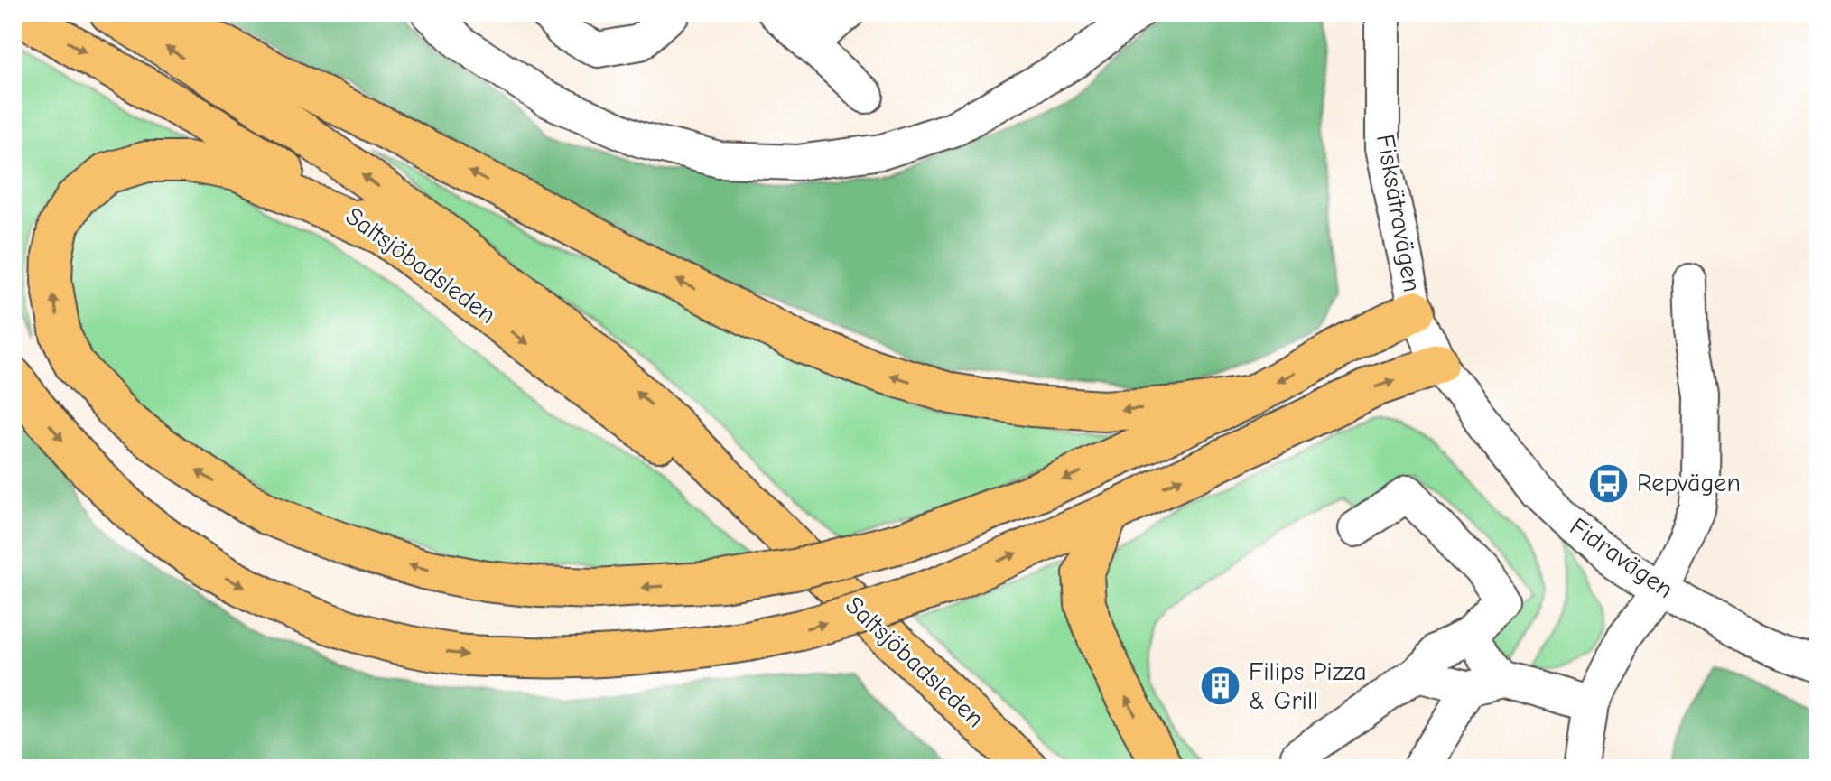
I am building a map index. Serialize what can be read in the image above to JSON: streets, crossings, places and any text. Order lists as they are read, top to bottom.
{
  "streets": {
    "main road": ["Saltsjöbadsleden"],
    "street": ["Fisksätravägen", "Fidravägen"]
  },
  "crossings": [
    ["Fisksätravägen", "Fidravägen"]
  ],
  "places": {
    "bus stop": ["Repvägen"],
    "building": ["Filips Pizza & Grill"]
  }
}
